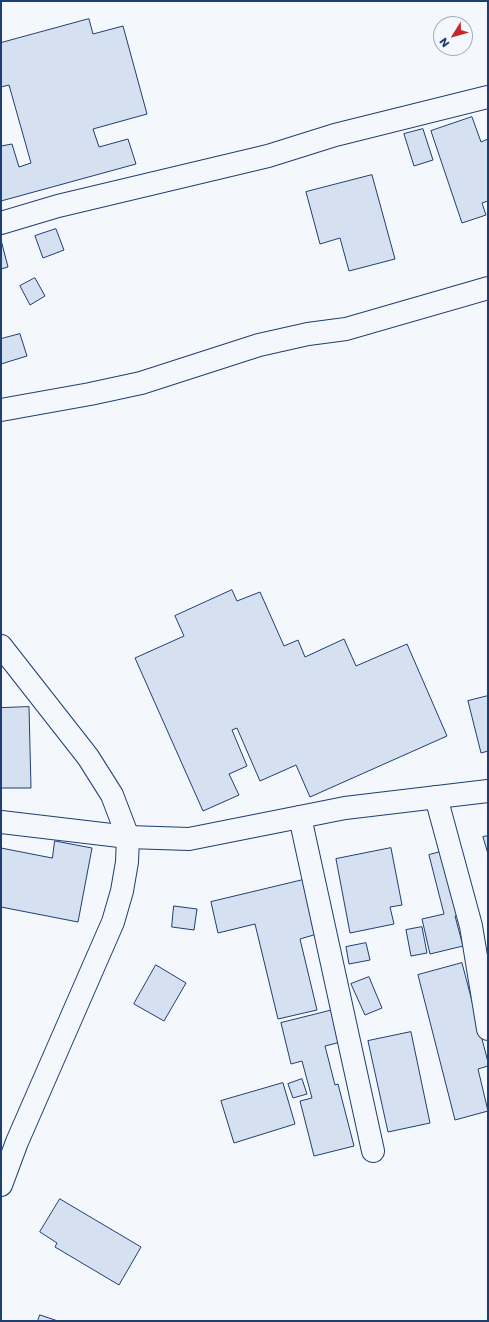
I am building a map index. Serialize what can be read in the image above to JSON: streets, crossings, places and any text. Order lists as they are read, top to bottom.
{
  "north": "bottom left"
}
